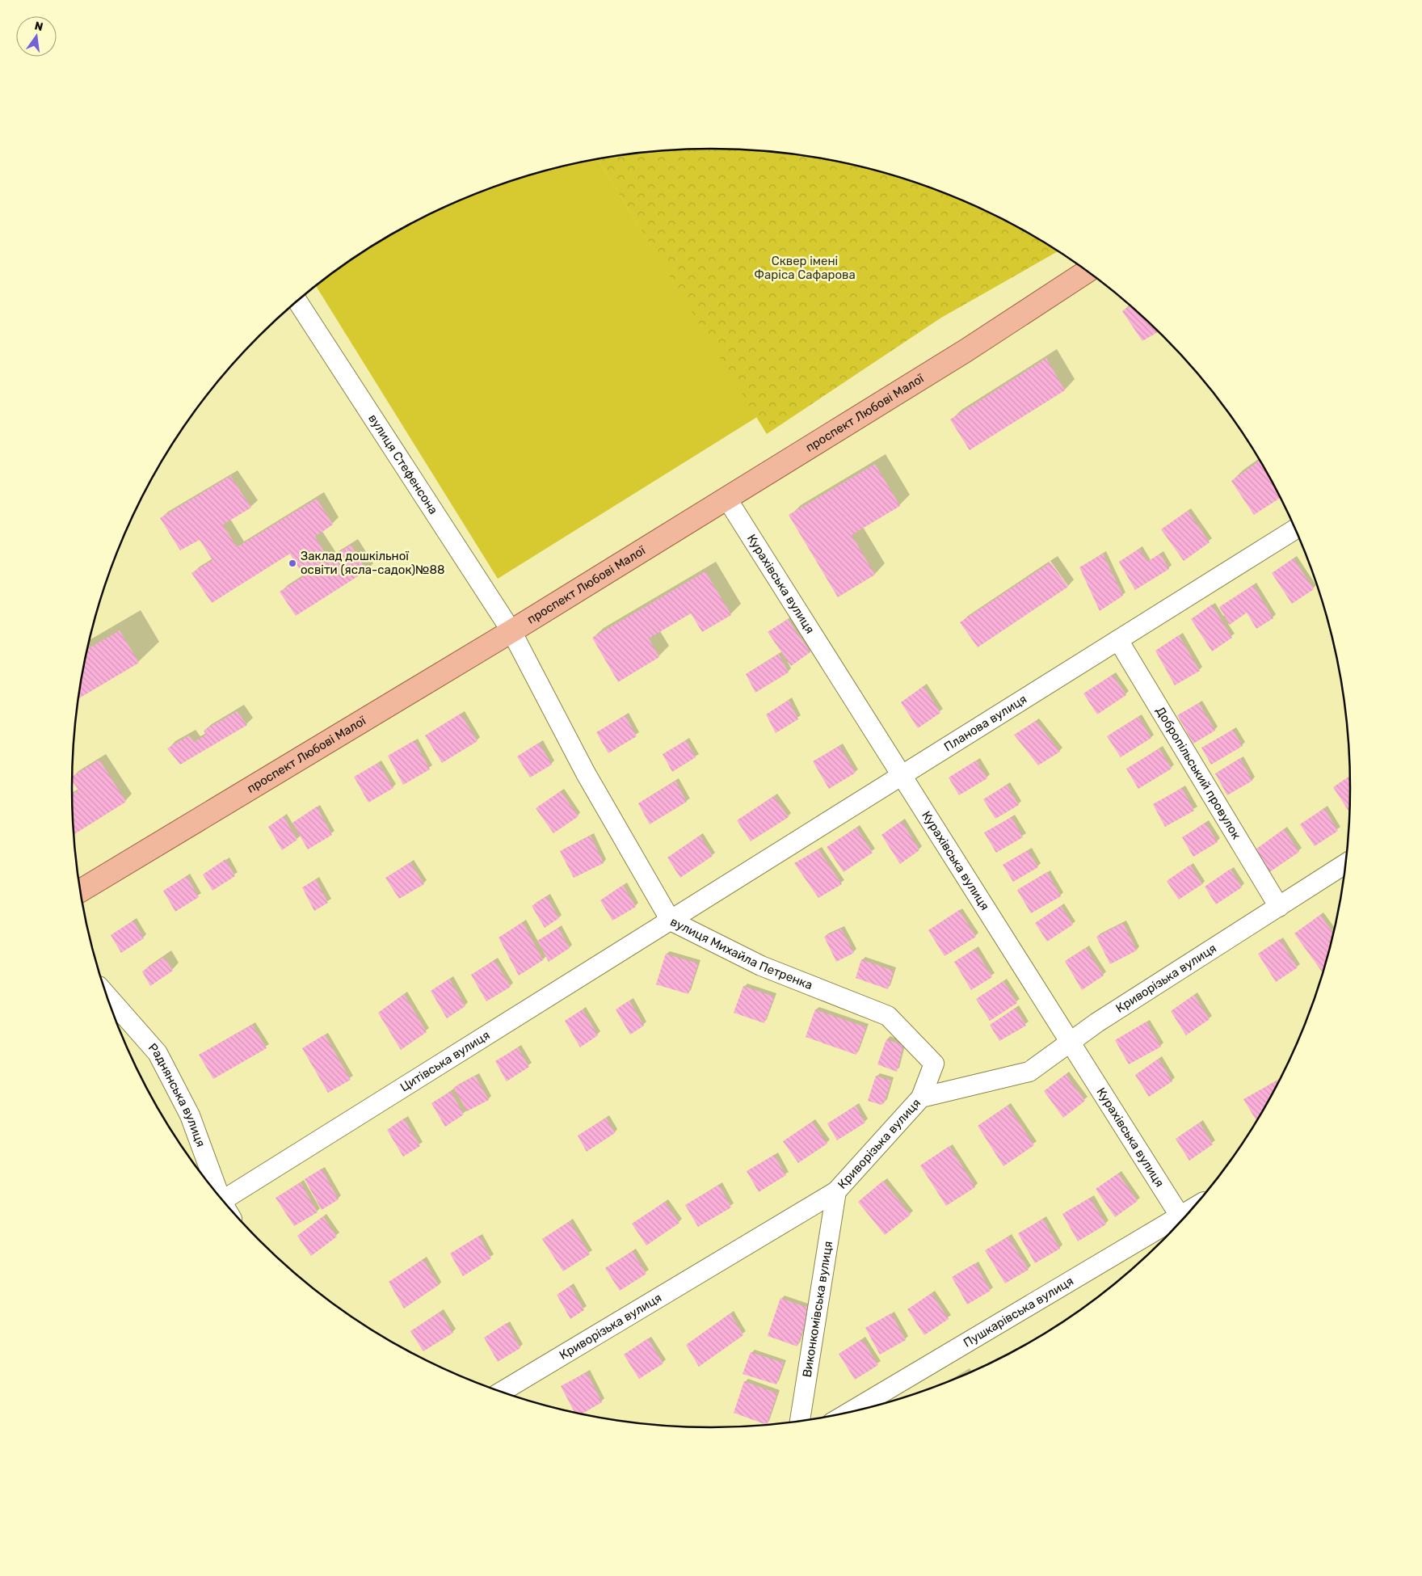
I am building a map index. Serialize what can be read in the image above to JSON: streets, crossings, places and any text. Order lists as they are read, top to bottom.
{
  "streets": {
    "main road": ["проспект Любові Малої"],
    "street": [
      "вулиця Стефенсона",
      "Курахівська вулиця",
      "Планова вулиця",
      "Добропільський провулок",
      "вулиця Михайла Петренка",
      "Криворізька вулиця",
      "Цитівська вулиця",
      "Раднянська вулиця",
      "Виконкомівська вулиця",
      "Пушкарівська вулиця"
    ]
  },
  "crossings": [
    ["проспект Любові Малої", "вулиця Стефенсона"],
    ["проспект Любові Малої", "Курахівська вулиця"],
    ["проспект Любові Малої", "вулиця Михайла Петренка"],
    ["вулиця Стефенсона", "вулиця Михайла Петренка"],
    ["Курахівська вулиця", "Планова вулиця"],
    ["Курахівська вулиця", "Криворізька вулиця"],
    ["Планова вулиця", "Добропільський провулок"],
    ["Планова вулиця", "вулиця Михайла Петренка"],
    ["Планова вулиця", "Цитівська вулиця"],
    ["Добропільський провулок", "Криворізька вулиця"],
    ["вулиця Михайла Петренка", "Криворізька вулиця"],
    ["вулиця Михайла Петренка", "Цитівська вулиця"],
    ["Криворізька вулиця", "Виконкомівська вулиця"]
  ],
  "parks": ["Сквер імені Фаріса Сафарова"],
  "places": ["Заклад дошкільної освіти (ясла-садок)№88"],
  "north": "top"
}
